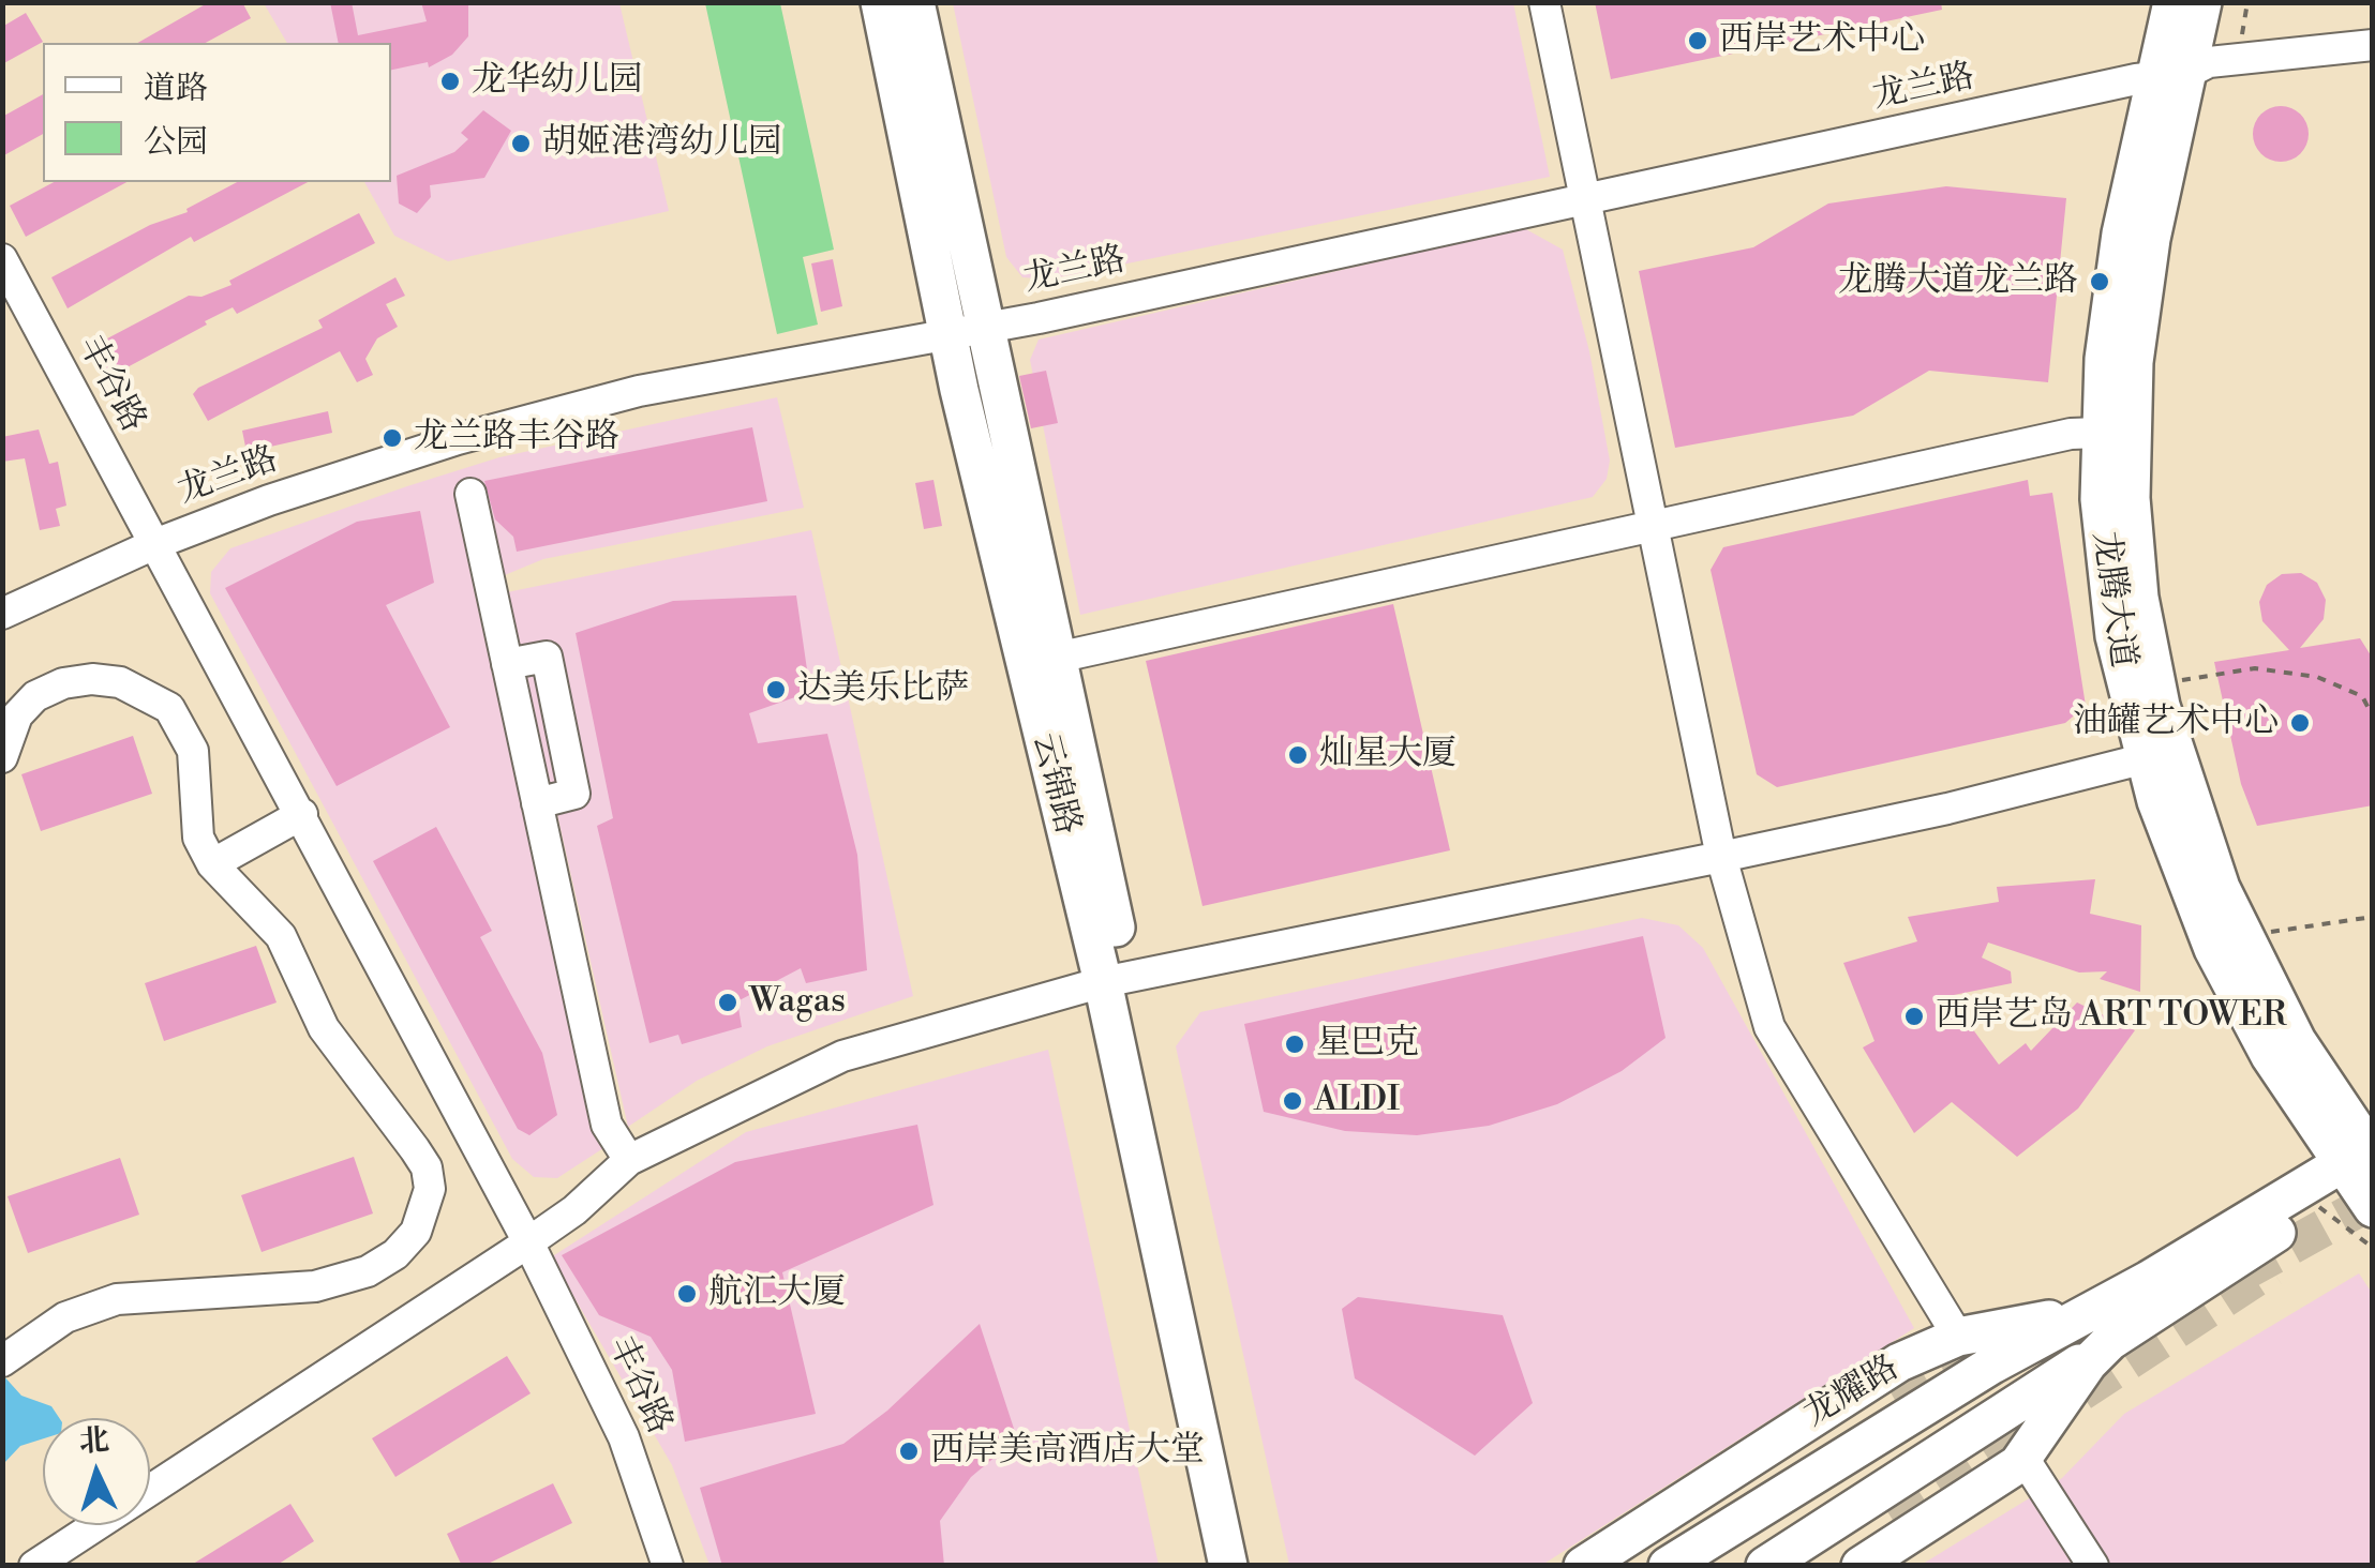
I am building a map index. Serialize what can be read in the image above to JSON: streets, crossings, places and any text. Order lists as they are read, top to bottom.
{
  "streets": {
    "main road": ["龙腾大道", "云锦路", "龙耀路"],
    "street": ["龙兰路", "丰谷路"]
  },
  "crossings": [
    ["龙兰路", "丰谷路"],
    ["龙兰路", "龙腾大道"],
    ["龙兰路", "云锦路"],
    ["龙腾大道", "龙耀路"]
  ],
  "places": [
    "西岸艺术中心",
    "龙华幼儿园",
    "胡姬港湾幼儿园",
    "龙腾大道龙兰路",
    "龙兰路丰谷路",
    "达美乐比萨",
    "油罐艺术中心",
    "灿星大厦",
    "Wagas",
    "西岸艺岛 ART TOWER",
    "星巴克",
    "ALDI",
    "航汇大厦",
    "西岸美高酒店大堂"
  ],
  "legend": ["道路", "公园"],
  "north": "top"
}
